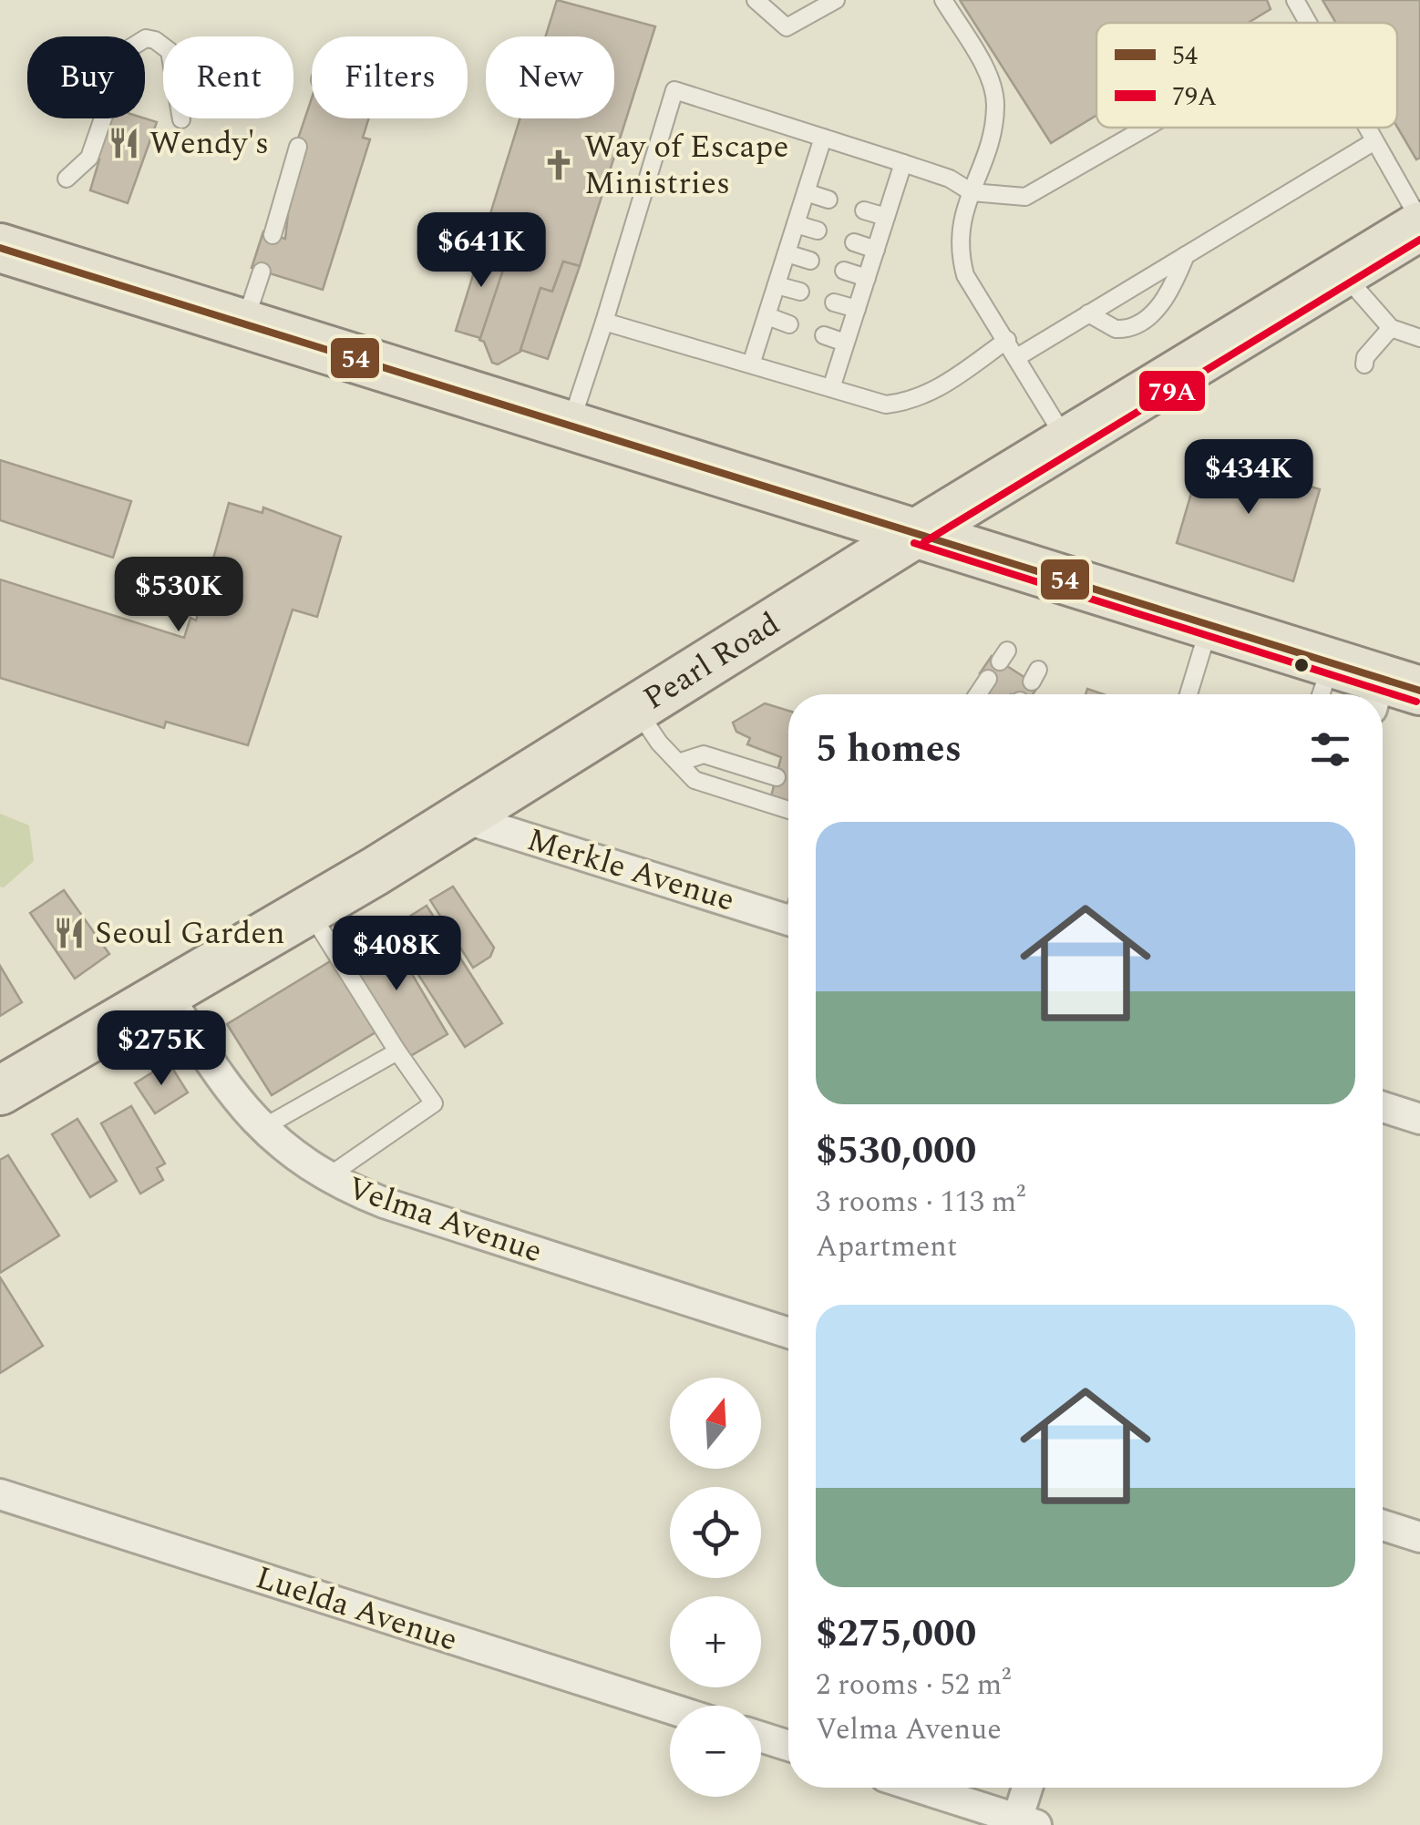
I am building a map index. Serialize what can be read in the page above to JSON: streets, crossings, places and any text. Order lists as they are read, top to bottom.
{
  "streets": {
    "main road": ["Pearl Road"],
    "street": ["Merkle Avenue", "Velma Avenue", "Luelda Avenue"]
  },
  "crossings": [
    ["Pearl Road", "Merkle Avenue"],
    ["Pearl Road", "Velma Avenue"]
  ],
  "places": {
    "restaurant": ["Wendy's", "Seoul Garden"],
    "church": ["Way of Escape Ministries"]
  },
  "lines": ["transit line 79A", "transit line 54"],
  "legend": ["54", "79A"],
  "north": "top",
  "page": {
    "chip": [
      "Buy",
      "Rent",
      "Filters",
      "New"
    ],
    "price": [
      "$641K",
      "$434K",
      "$530K",
      "$408K",
      "$275K"
    ],
    "heading": "5 homes",
    "list": [
      {
        "name": "$530,000",
        "note": "3 rooms · 113 m² · Apartment"
      },
      {
        "name": "$275,000",
        "note": "2 rooms · 52 m² · Velma Avenue"
      }
    ],
    "map_buttons": ["+", "−"]
  }
}
